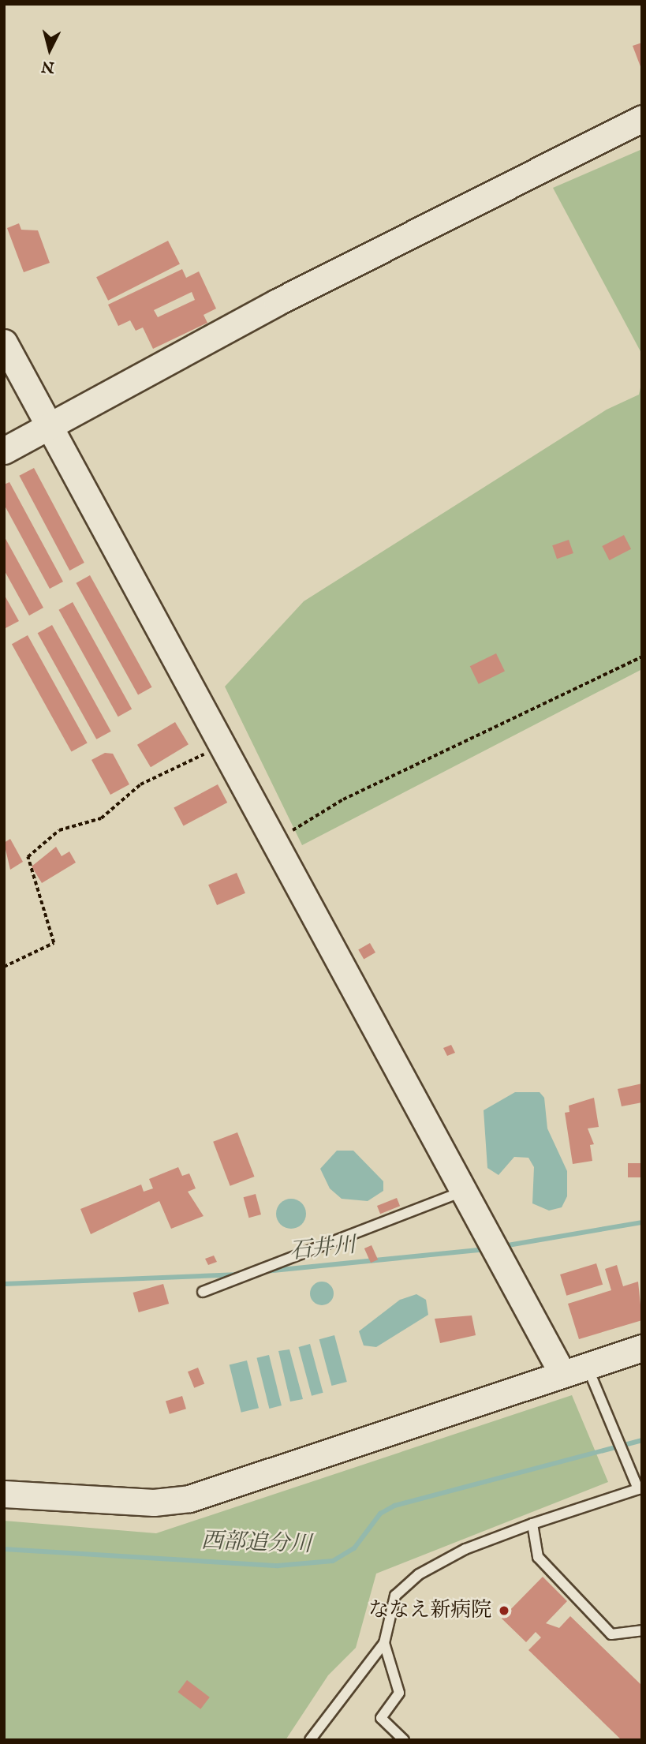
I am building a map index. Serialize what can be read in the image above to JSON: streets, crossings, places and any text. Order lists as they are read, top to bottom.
{
  "water": ["石井川", "西部追分川"],
  "places": ["ななえ新病院"],
  "north": "bottom"
}
